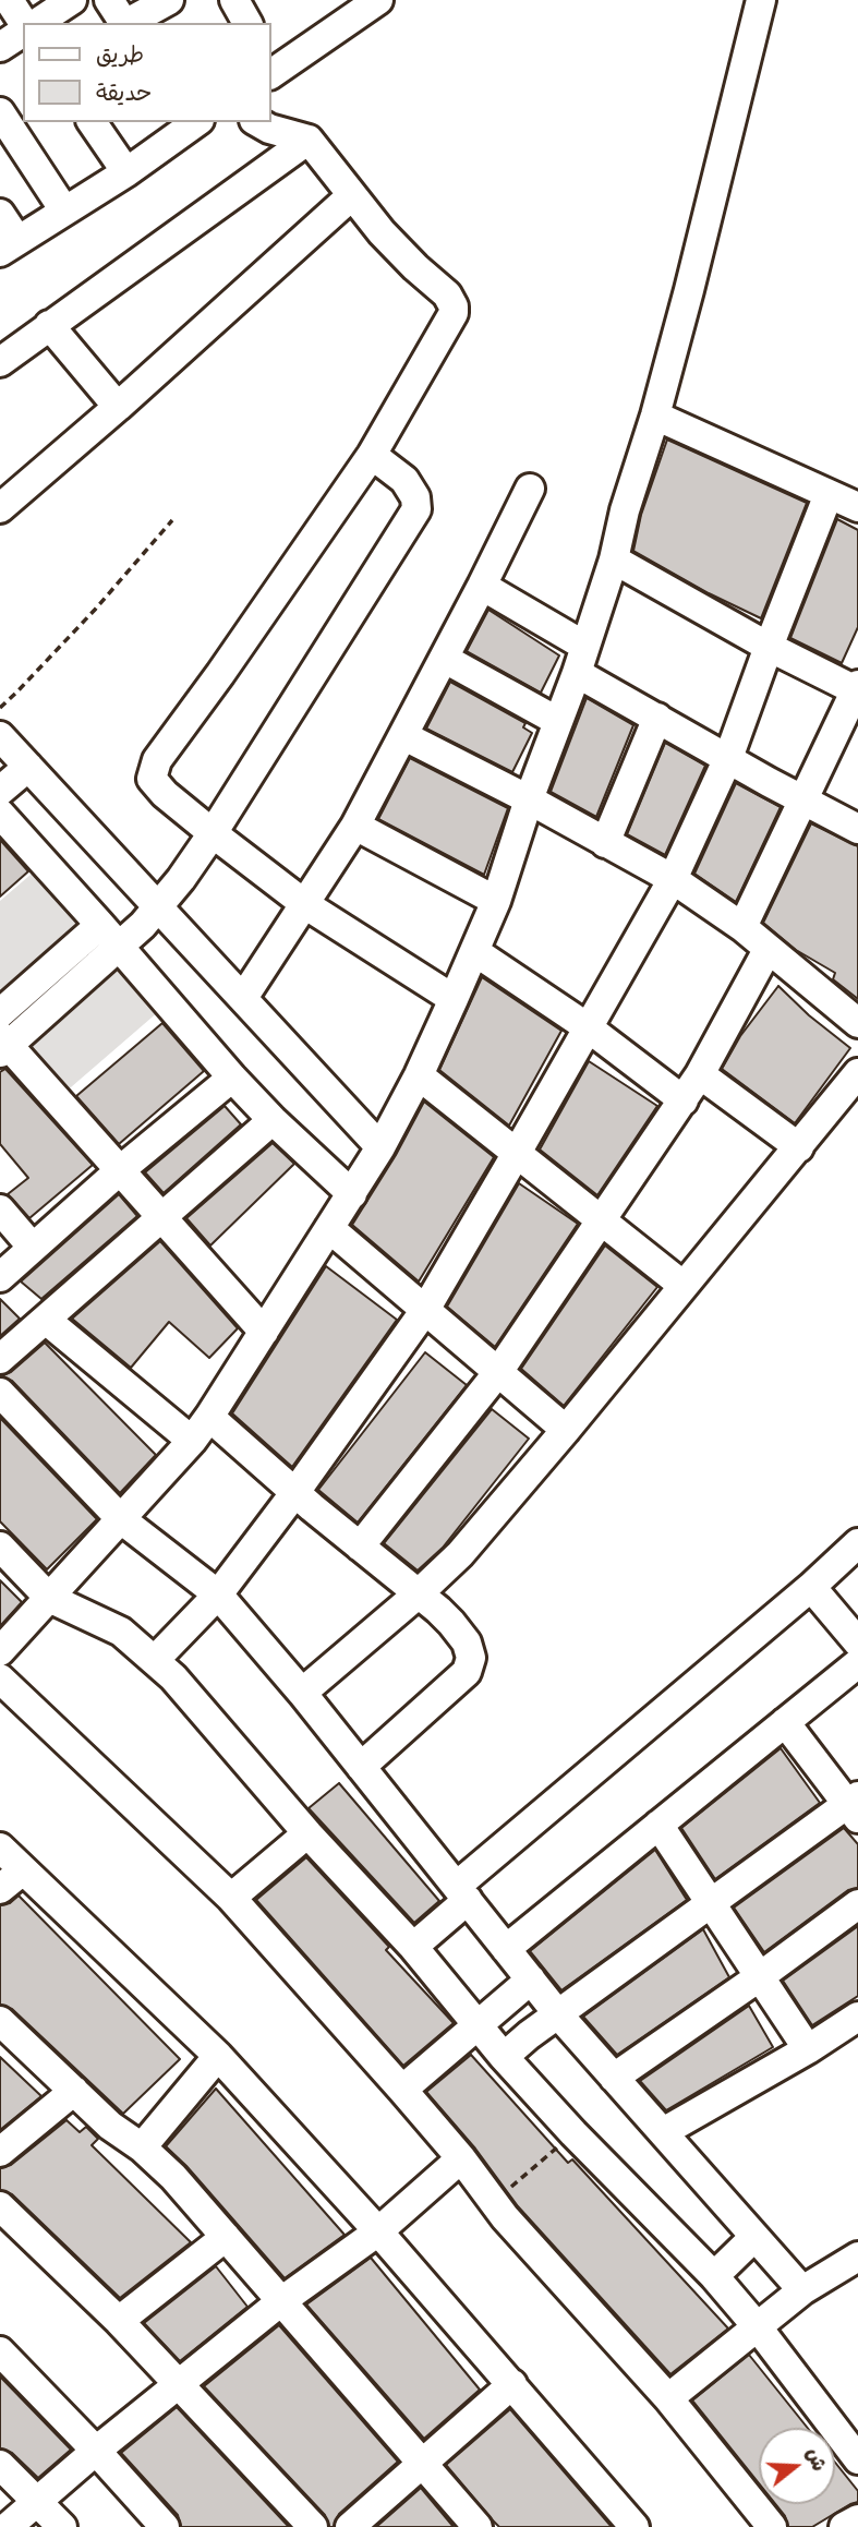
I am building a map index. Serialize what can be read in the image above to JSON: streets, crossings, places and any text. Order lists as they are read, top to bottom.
{
  "legend": ["طريق", "حديقة"],
  "north": "right"
}
